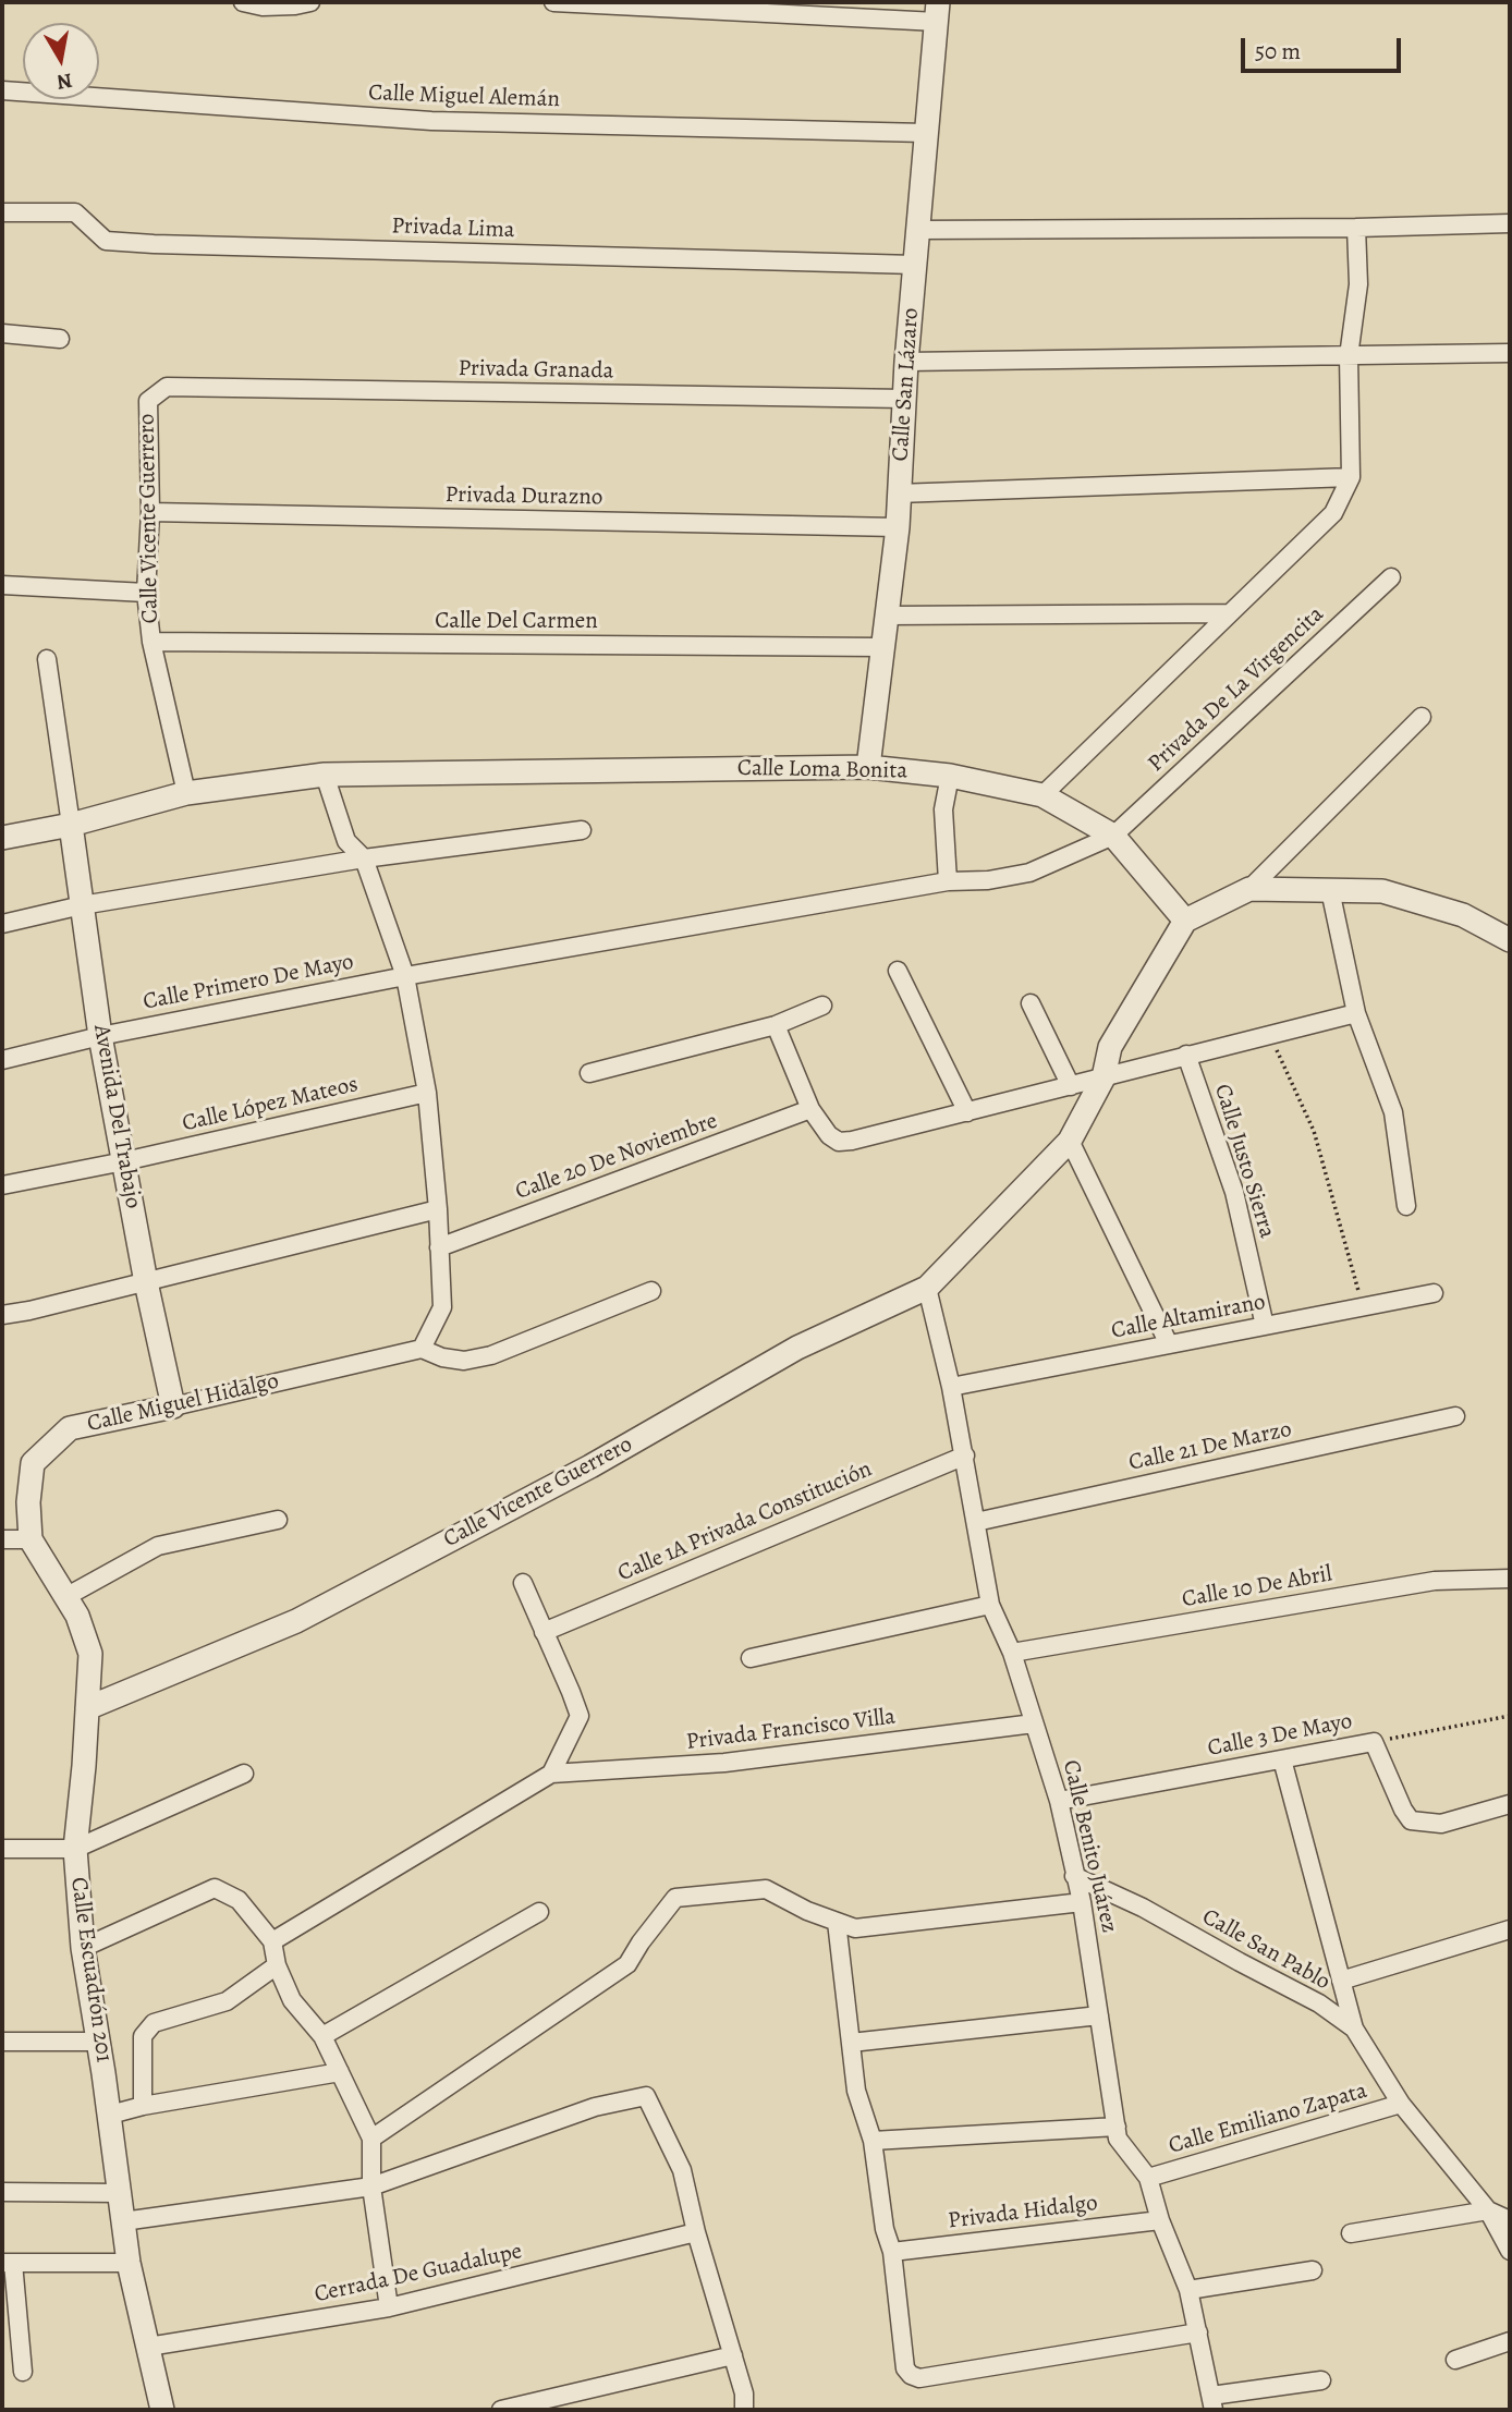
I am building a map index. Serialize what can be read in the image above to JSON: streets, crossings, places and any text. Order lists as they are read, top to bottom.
{
  "streets": {
    "street": [
      "Calle Miguel Alemán",
      "Privada Lima",
      "Privada Granada",
      "Calle San Lázaro",
      "Privada Durazno",
      "Calle Vicente Guerrero",
      "Calle Del Carmen",
      "Privada De La Virgencita",
      "Calle Loma Bonita",
      "Calle Primero De Mayo",
      "Calle López Mateos",
      "Avenida Del Trabajo",
      "Calle 20 De Noviembre",
      "Calle Justo Sierra",
      "Calle Altamirano",
      "Calle Miguel Hidalgo",
      "Calle 21 De Marzo",
      "Calle 1A Privada Constitución",
      "Calle 10 De Abril",
      "Privada Francisco Villa",
      "Calle 3 De Mayo",
      "Calle Benito Juárez",
      "Calle San Pablo",
      "Calle Escuadrón 201",
      "Calle Emiliano Zapata",
      "Privada Hidalgo",
      "Cerrada De Guadalupe"
    ]
  },
  "crossings": [
    ["Calle Miguel Alemán", "Calle San Lázaro"],
    ["Privada Lima", "Calle San Lázaro"],
    ["Privada Granada", "Calle San Lázaro"],
    ["Privada Granada", "Calle Vicente Guerrero"],
    ["Calle San Lázaro", "Privada Durazno"],
    ["Calle San Lázaro", "Calle Del Carmen"],
    ["Calle San Lázaro", "Calle Loma Bonita"],
    ["Privada Durazno", "Calle Vicente Guerrero"],
    ["Calle Vicente Guerrero", "Calle Del Carmen"],
    ["Calle Vicente Guerrero", "Calle Loma Bonita"],
    ["Calle Vicente Guerrero", "Calle Benito Juárez"],
    ["Calle Vicente Guerrero", "Calle Escuadrón 201"],
    ["Privada De La Virgencita", "Calle Loma Bonita"],
    ["Privada De La Virgencita", "Calle Primero De Mayo"],
    ["Calle Loma Bonita", "Avenida Del Trabajo"],
    ["Calle Primero De Mayo", "Avenida Del Trabajo"],
    ["Calle López Mateos", "Avenida Del Trabajo"],
    ["Avenida Del Trabajo", "Calle Miguel Hidalgo"],
    ["Calle Justo Sierra", "Calle Altamirano"],
    ["Calle Altamirano", "Calle Benito Juárez"],
    ["Calle Miguel Hidalgo", "Calle Escuadrón 201"],
    ["Calle 21 De Marzo", "Calle Benito Juárez"],
    ["Calle 1A Privada Constitución", "Calle Benito Juárez"],
    ["Calle 10 De Abril", "Calle Benito Juárez"],
    ["Privada Francisco Villa", "Calle Benito Juárez"],
    ["Calle 3 De Mayo", "Calle Benito Juárez"],
    ["Calle Benito Juárez", "Calle San Pablo"],
    ["Calle Benito Juárez", "Calle Emiliano Zapata"],
    ["Calle Benito Juárez", "Privada Hidalgo"],
    ["Calle San Pablo", "Calle Emiliano Zapata"],
    ["Calle Escuadrón 201", "Cerrada De Guadalupe"]
  ],
  "scale_bar": "50 m",
  "north": "bottom"
}
